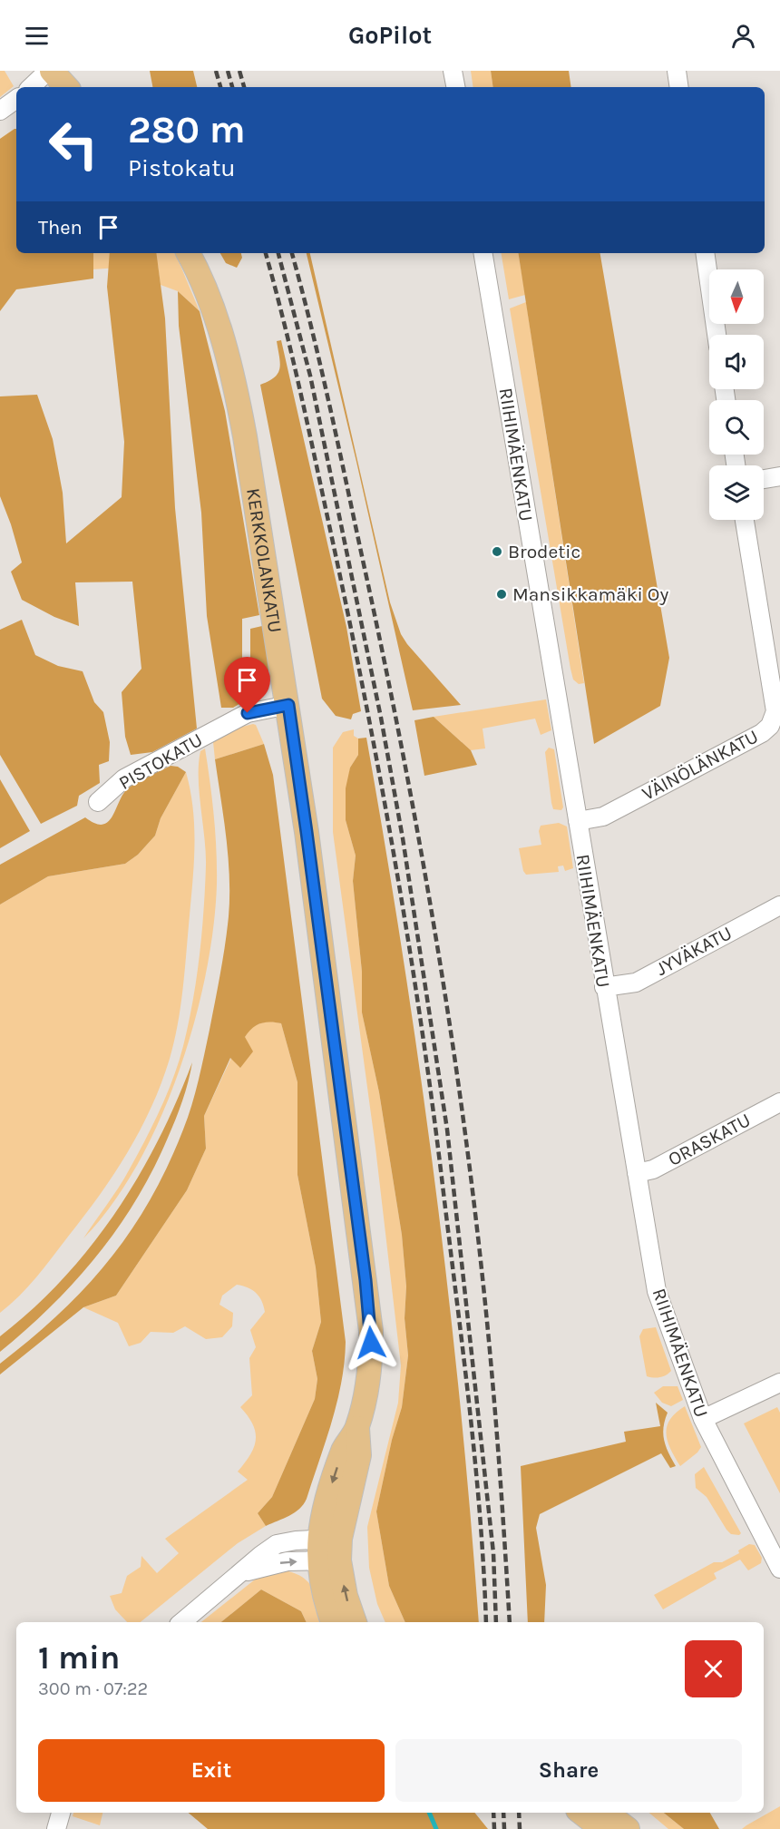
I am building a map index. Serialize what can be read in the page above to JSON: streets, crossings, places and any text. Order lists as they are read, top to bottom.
{
  "streets": {
    "main road": ["KERKKOLANKATU"],
    "street": [
      "RIIHIMÄENKATU",
      "PISTOKATU",
      "VÄINÖLÄNKATU",
      "JYVÄKATU",
      "ORASKATU"
    ]
  },
  "crossings": [
    ["RIIHIMÄENKATU", "VÄINÖLÄNKATU"],
    ["RIIHIMÄENKATU", "JYVÄKATU"],
    ["RIIHIMÄENKATU", "ORASKATU"],
    ["KERKKOLANKATU", "PISTOKATU"]
  ],
  "places": ["Brodetic", "Mansikkamäki Oy"],
  "north": "bottom",
  "page": {
    "header": "GoPilot",
    "turn": ["280 m", "Pistokatu"],
    "then": "Then",
    "heading": ["1 min", "300 m · 07:22"],
    "buttons": ["Exit", "Share"]
  }
}
